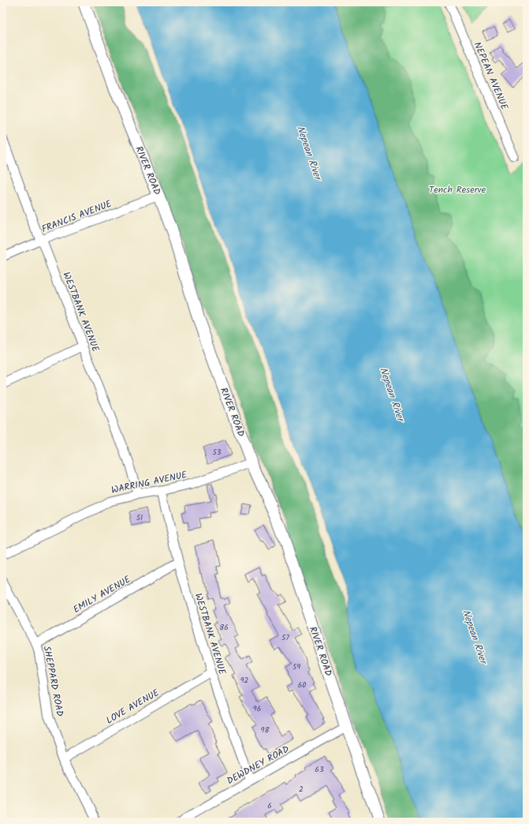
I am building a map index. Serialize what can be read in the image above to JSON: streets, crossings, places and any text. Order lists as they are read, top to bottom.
{
  "streets": {
    "street": [
      "NEPEAN AVENUE",
      "RIVER ROAD",
      "FRANCIS AVENUE",
      "WESTBANK AVENUE",
      "WARRING AVENUE",
      "EMILY AVENUE",
      "SHEPPARD ROAD",
      "LOVE AVENUE",
      "DEWDNEY ROAD"
    ]
  },
  "crossings": [
    ["RIVER ROAD", "FRANCIS AVENUE"],
    ["RIVER ROAD", "WARRING AVENUE"],
    ["RIVER ROAD", "DEWDNEY ROAD"],
    ["FRANCIS AVENUE", "WESTBANK AVENUE"],
    ["WESTBANK AVENUE", "WARRING AVENUE"],
    ["WESTBANK AVENUE", "EMILY AVENUE"],
    ["WESTBANK AVENUE", "LOVE AVENUE"],
    ["WESTBANK AVENUE", "DEWDNEY ROAD"],
    ["EMILY AVENUE", "SHEPPARD ROAD"],
    ["SHEPPARD ROAD", "LOVE AVENUE"]
  ],
  "water": ["Nepean River"],
  "parks": ["Tench Reserve"],
  "house_numbers": [
    "53",
    "51",
    "86",
    "57",
    "59",
    "92",
    "60",
    "96",
    "98",
    "63",
    "2",
    "6"
  ]
}
